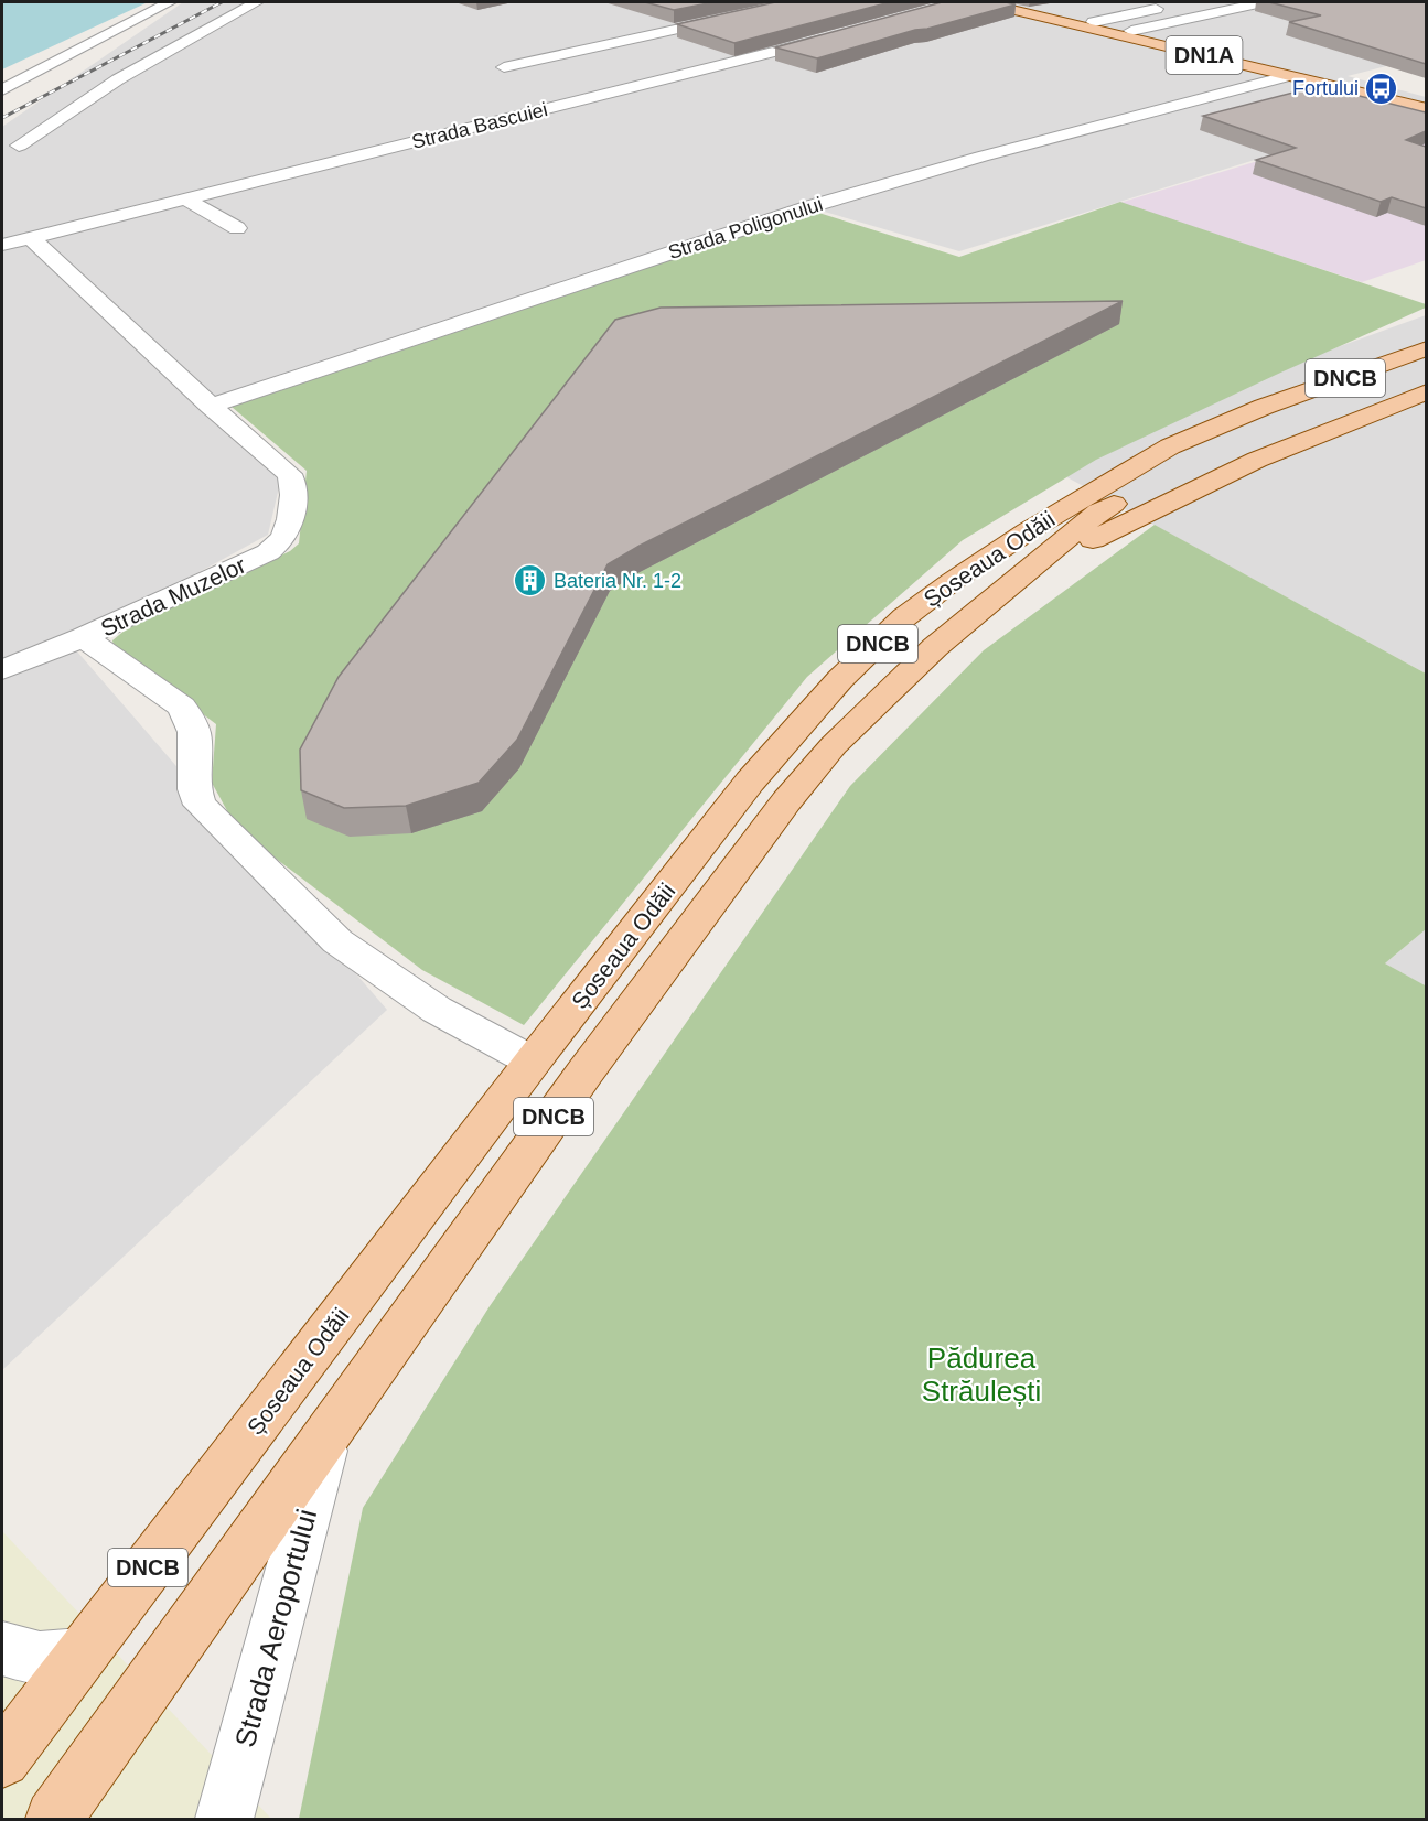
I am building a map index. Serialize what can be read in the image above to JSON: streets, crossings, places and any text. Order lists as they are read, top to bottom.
{
  "streets": {
    "main road": ["DN1A", "DNCB", "Șoseaua Odăii"],
    "street": [
      "Strada Bascuiei",
      "Strada Poligonului",
      "Strada Muzelor",
      "Strada Aeroportului"
    ]
  },
  "crossings": [
    ["DN1A", "Strada Poligonului"],
    ["Strada Bascuiei", "Strada Muzelor"],
    ["Strada Poligonului", "Strada Muzelor"],
    ["Șoseaua Odăii", "Strada Muzelor"],
    ["Șoseaua Odăii", "Strada Aeroportului"]
  ],
  "parks": ["Pădurea Străulești"],
  "places": {
    "bus stop": ["Fortului"],
    "building": ["Bateria Nr. 1-2"]
  }
}
